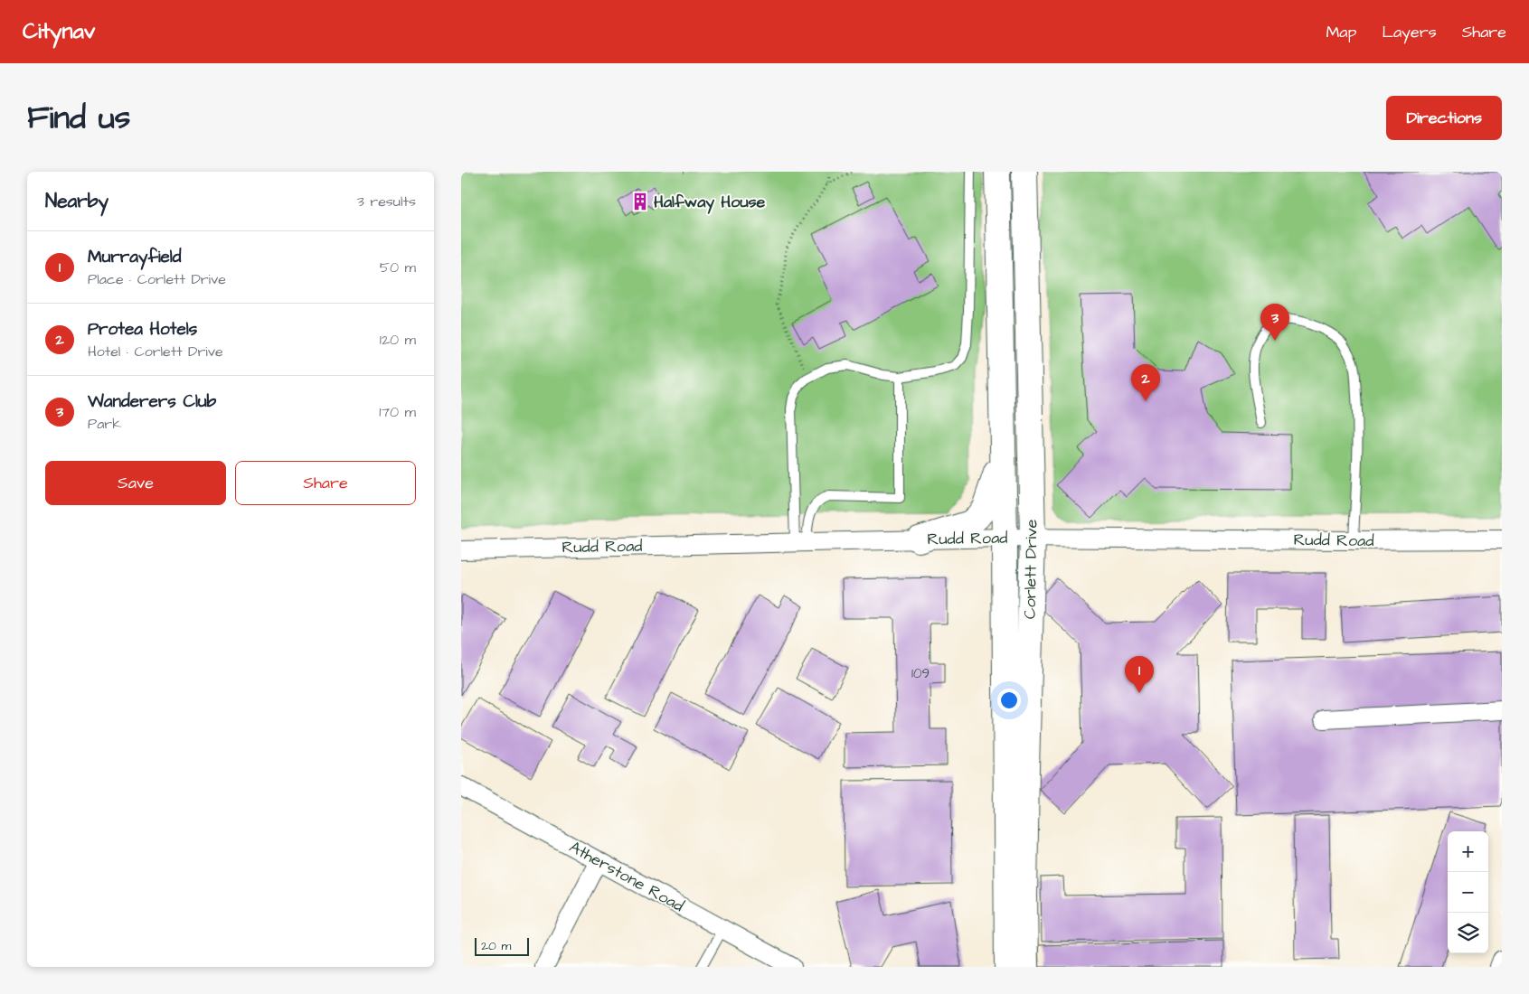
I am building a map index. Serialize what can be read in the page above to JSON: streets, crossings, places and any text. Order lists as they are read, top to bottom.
{
  "streets": {
    "main road": ["Corlett Drive"],
    "street": ["Rudd Road", "Atherstone Road"]
  },
  "crossings": [
    ["Rudd Road", "Corlett Drive"]
  ],
  "places": {
    "building": ["Halfway House"]
  },
  "house_numbers": ["109"],
  "scale_bar": "20 m",
  "page": {
    "header": "Citynav",
    "nav": ["Map", "Layers", "Share"],
    "title": "Find us",
    "buttons": [
      "Directions",
      ["Save", "Share"]
    ],
    "heading": ["Nearby", "3 results"],
    "list": [
      {
        "mark": "1",
        "name": "Murrayfield",
        "note": "Place · Corlett Drive",
        "value": "50 m"
      },
      {
        "mark": "2",
        "name": "Protea Hotels",
        "note": "Hotel · Corlett Drive",
        "value": "120 m"
      },
      {
        "mark": "3",
        "name": "Wanderers Club",
        "note": "Park",
        "value": "170 m"
      }
    ],
    "pins": ["3", "2", "1"],
    "map_buttons": ["+", "−"],
    "scale": "20 m"
  }
}
